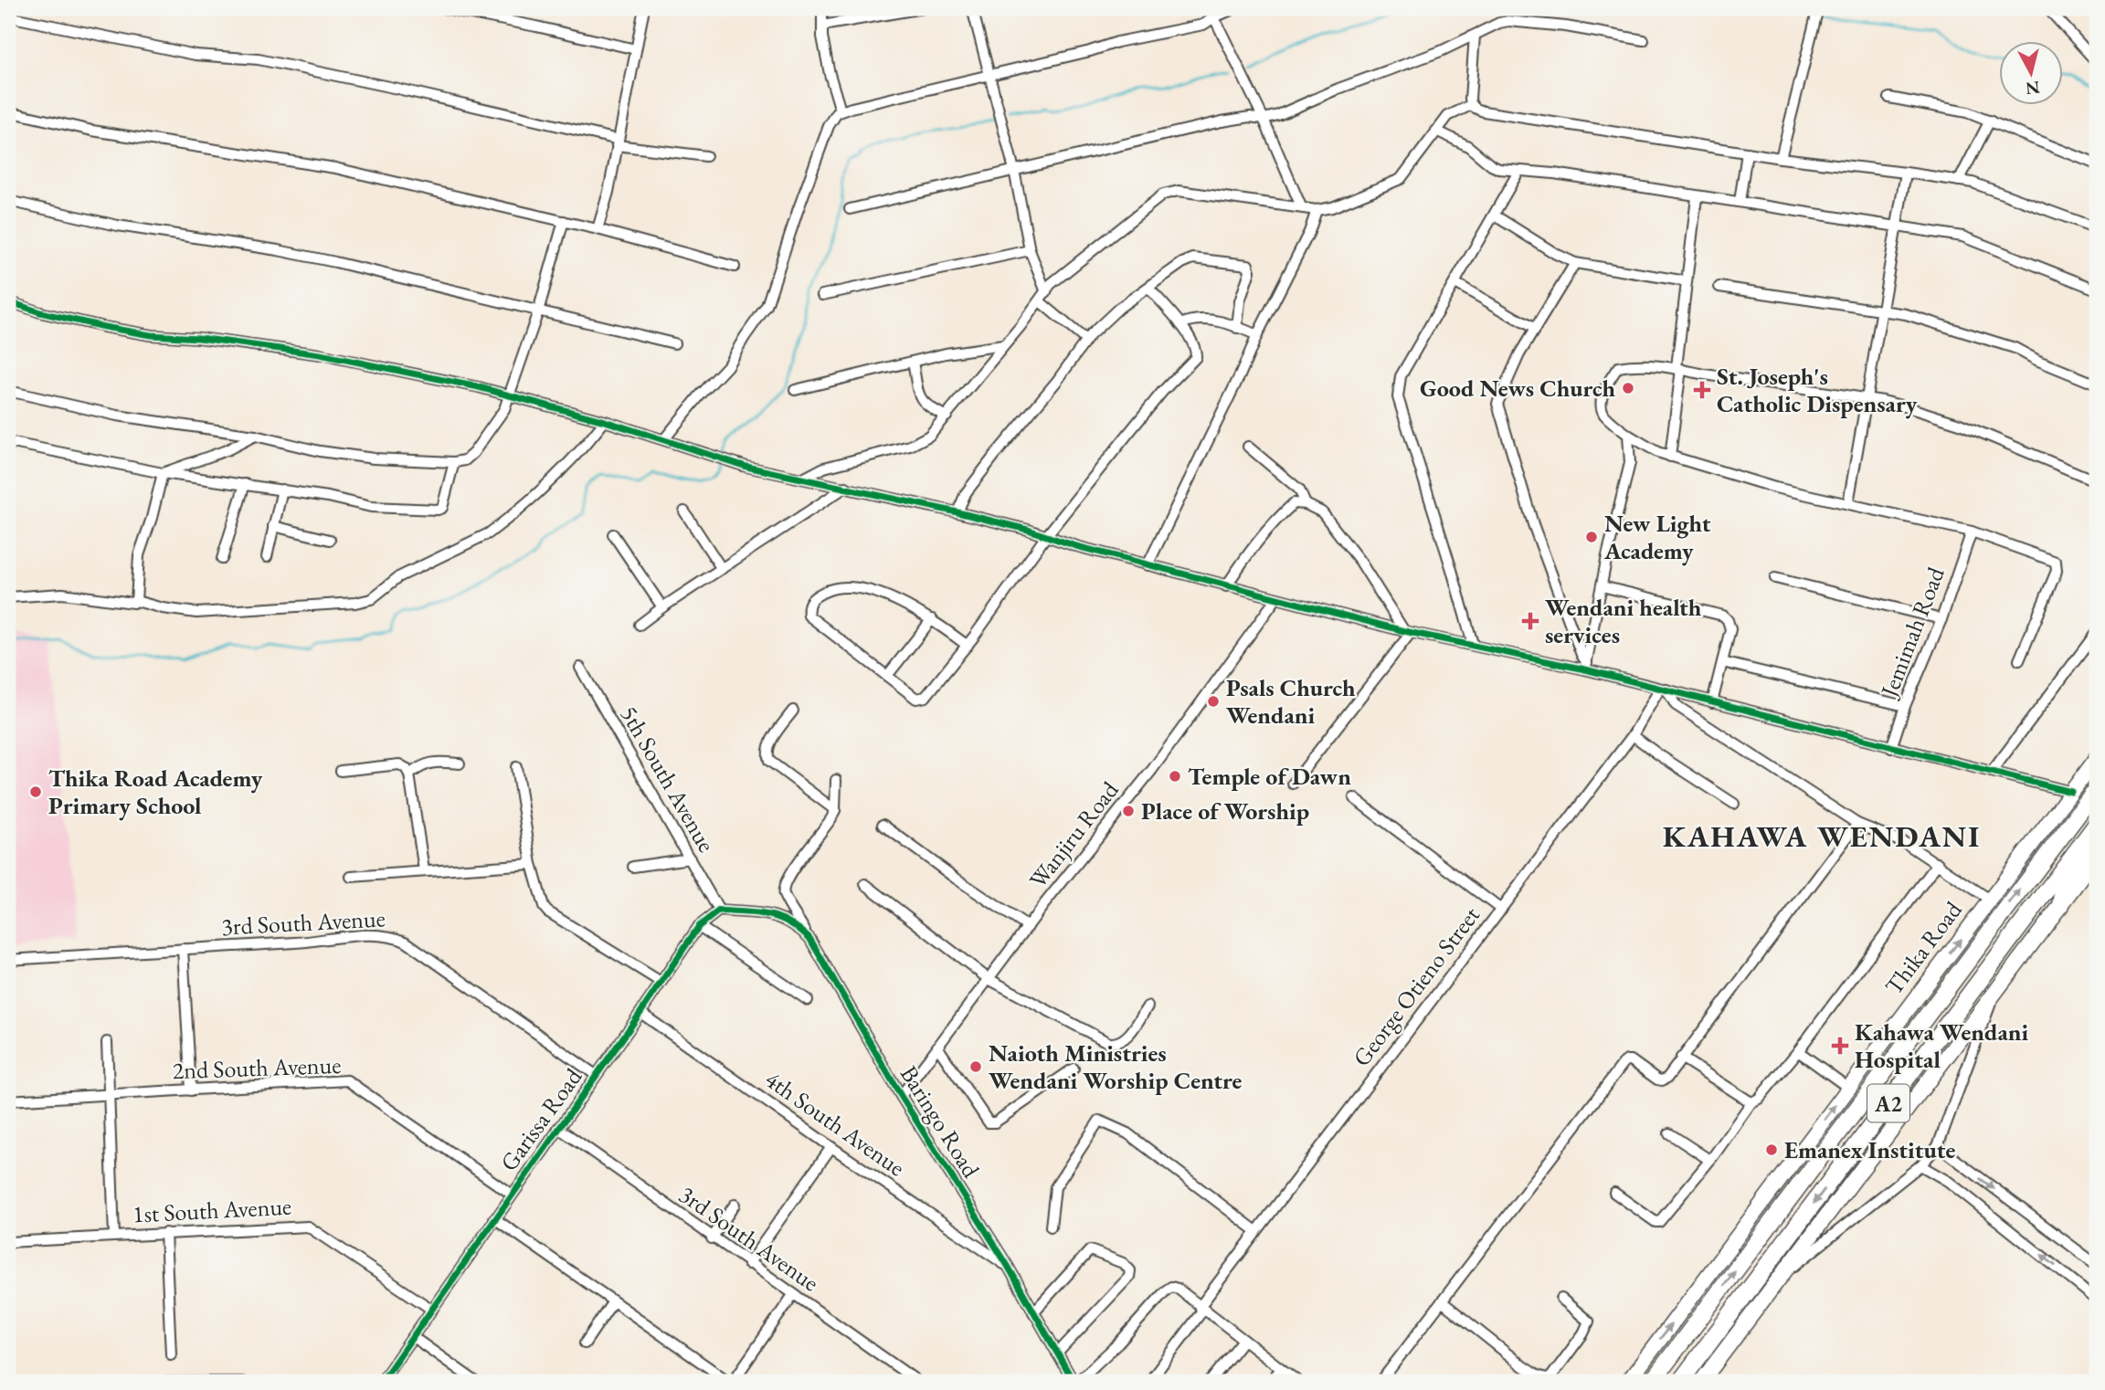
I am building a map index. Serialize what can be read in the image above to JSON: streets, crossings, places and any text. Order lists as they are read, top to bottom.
{
  "streets": {
    "highway": ["Thika Road", "A2"],
    "street": [
      "Jemimah Road",
      "5th South Avenue",
      "Wanjiru Road",
      "3rd South Avenue",
      "George Otieno Street",
      "2nd South Avenue",
      "Garissa Road",
      "Baringo Road",
      "4th South Avenue",
      "1st South Avenue"
    ]
  },
  "crossings": [
    ["5th South Avenue", "Garissa Road"],
    ["5th South Avenue", "Baringo Road"],
    ["Wanjiru Road", "Baringo Road"],
    ["3rd South Avenue", "Garissa Road"],
    ["2nd South Avenue", "Garissa Road"],
    ["Garissa Road", "Baringo Road"],
    ["Garissa Road", "4th South Avenue"],
    ["Garissa Road", "1st South Avenue"],
    ["Baringo Road", "4th South Avenue"]
  ],
  "districts": ["KAHAWA WENDANI"],
  "places": {
    "other": [
      "Good News Church",
      "New Light Academy",
      "Psals Church Wendani",
      "Temple of Dawn",
      "Thika Road Academy Primary School",
      "Place of Worship",
      "Naioth Ministries Wendani Worship Centre",
      "Emanex Institute"
    ],
    "health": ["St. Joseph's Catholic Dispensary", "Wendani health services", "Kahawa Wendani Hospital"]
  },
  "north": "bottom"
}
